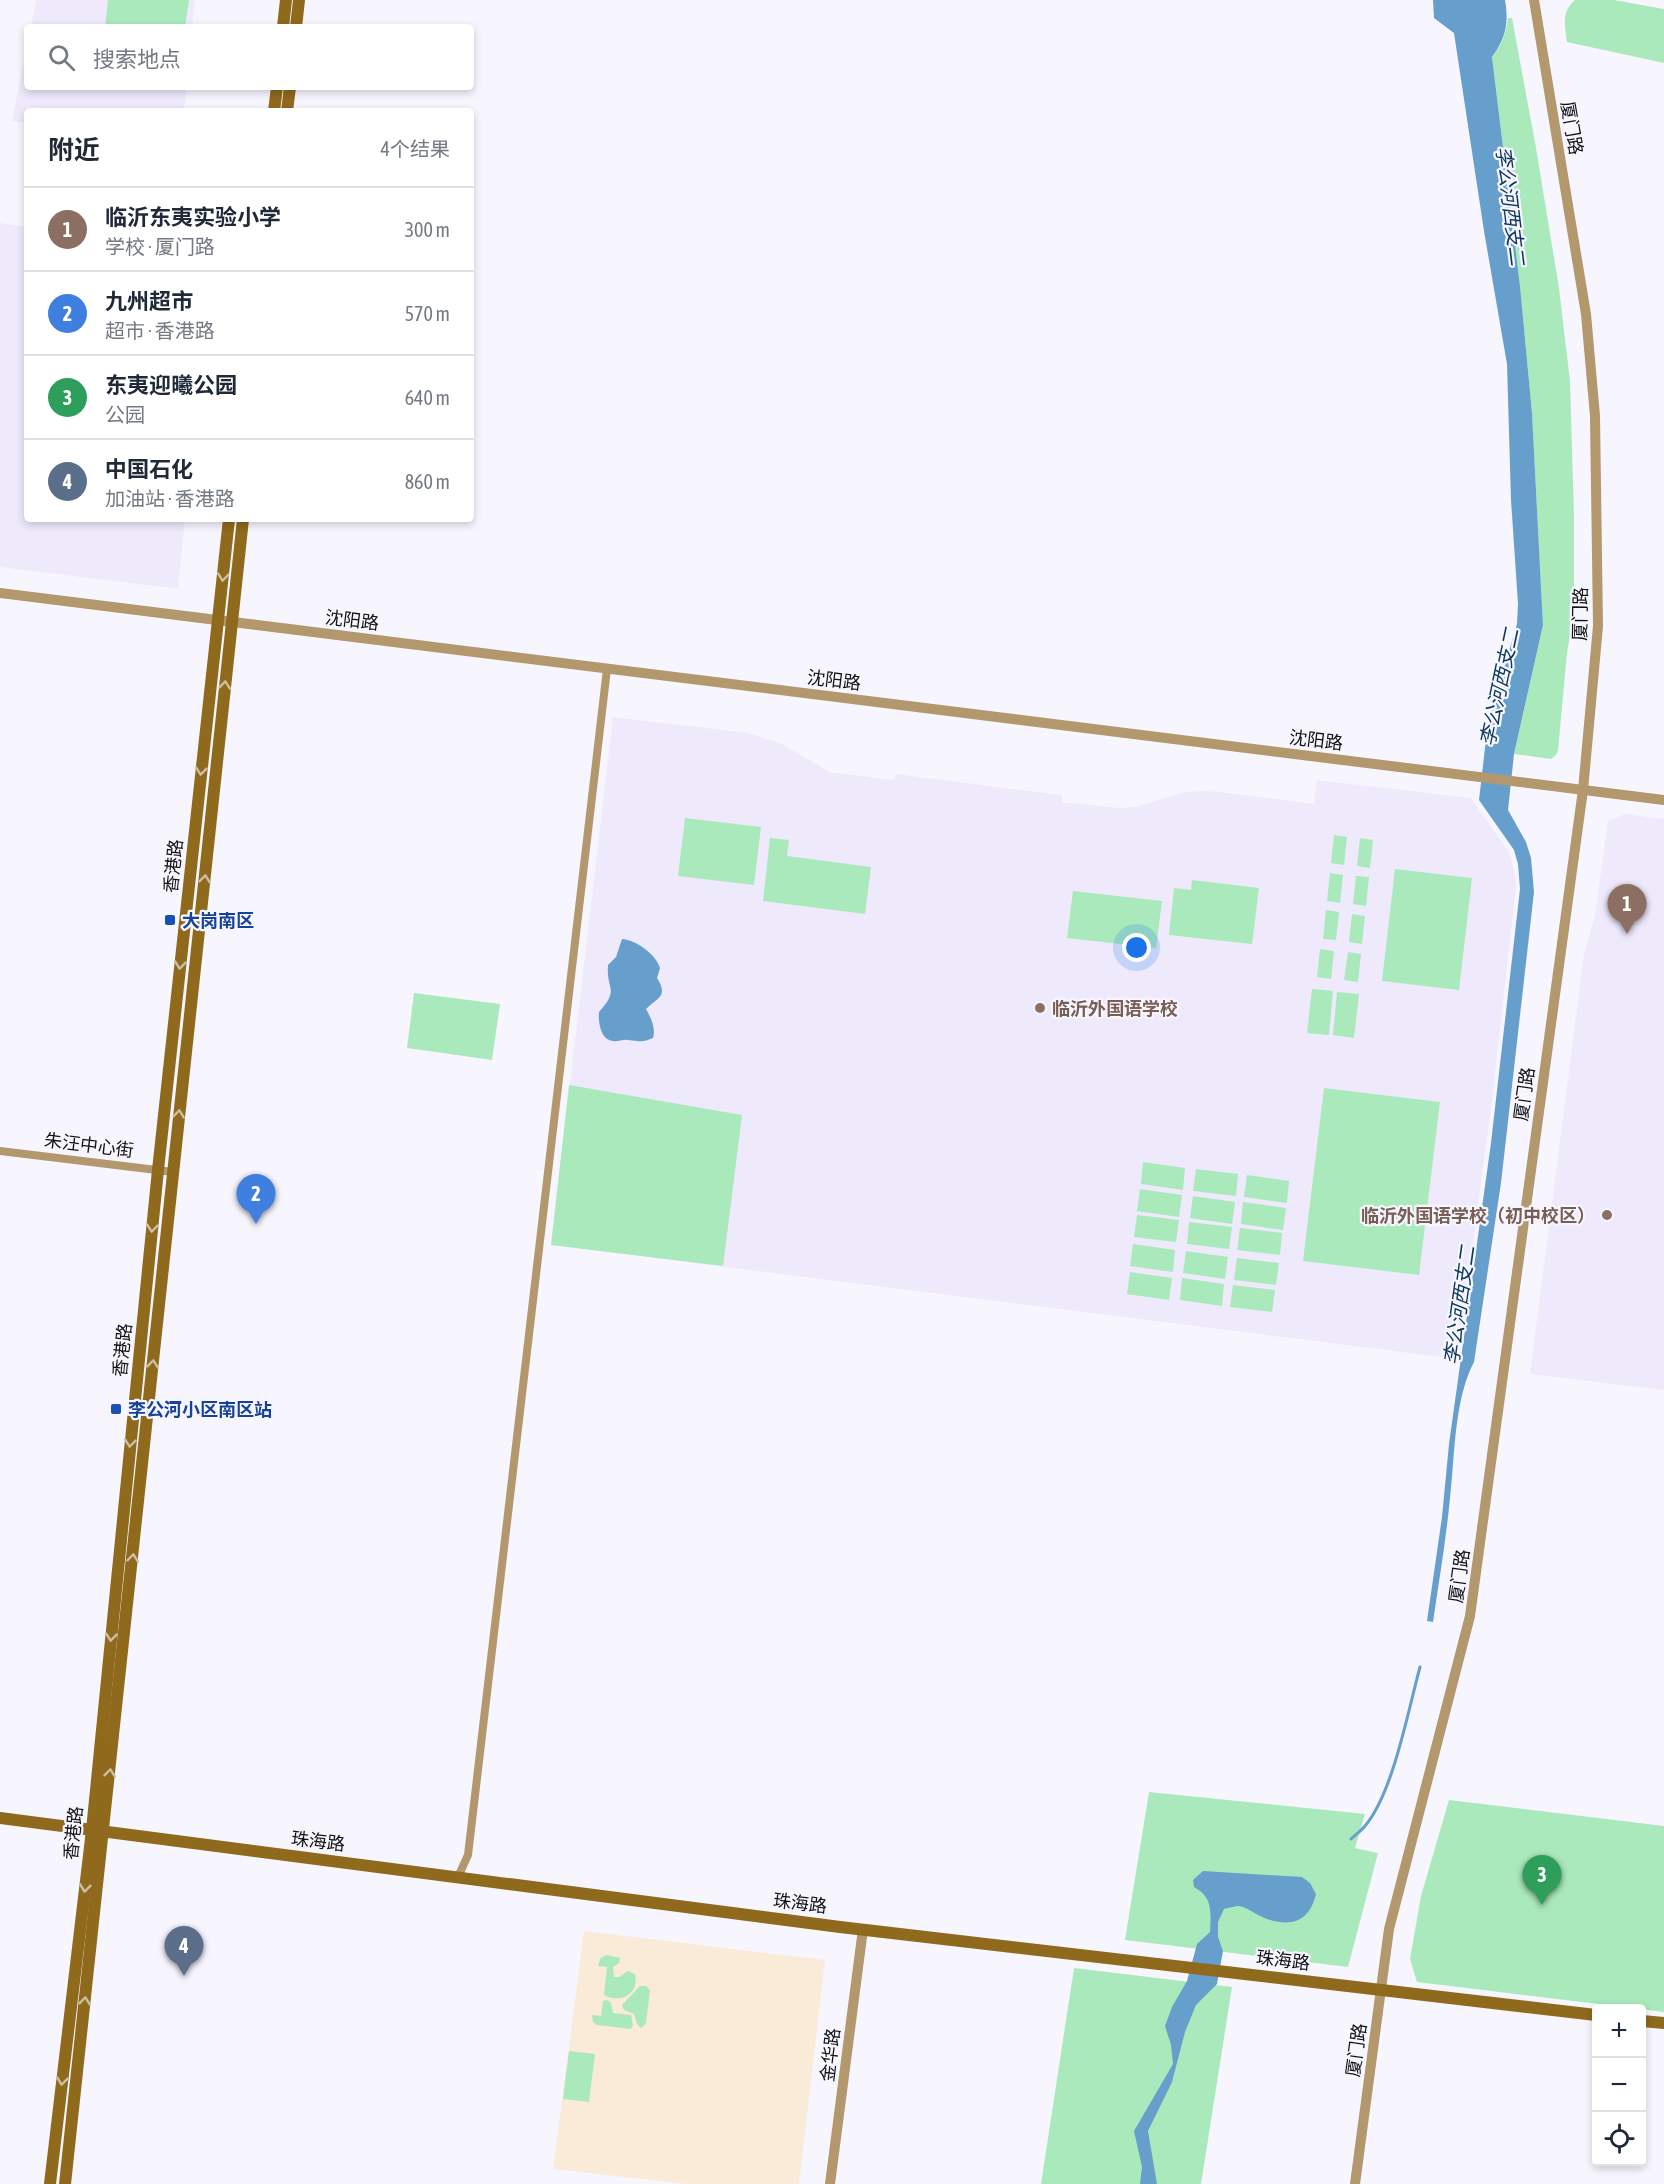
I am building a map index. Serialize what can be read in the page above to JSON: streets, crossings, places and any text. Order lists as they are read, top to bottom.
{
  "streets": {
    "main road": ["香港路", "珠海路"],
    "street": [
      "厦门路",
      "沈阳路",
      "朱汪中心街",
      "金华路"
    ]
  },
  "crossings": [
    ["厦门路", "沈阳路"],
    ["厦门路", "珠海路"],
    ["沈阳路", "香港路"],
    ["香港路", "朱汪中心街"],
    ["香港路", "珠海路"],
    ["珠海路", "金华路"]
  ],
  "water": ["李公河西支二"],
  "places": {
    "transit": ["大岗南区", "李公河小区南区站"],
    "other": ["临沂外国语学校", "临沂外国语学校（初中校区）"]
  },
  "page": {
    "search": "搜索地点",
    "heading": ["附近", "4个结果"],
    "list": [
      {
        "mark": "1",
        "name": "临沂东夷实验小学",
        "note": "学校 · 厦门路",
        "value": "300 m"
      },
      {
        "mark": "2",
        "name": "九州超市",
        "note": "超市 · 香港路",
        "value": "570 m"
      },
      {
        "mark": "3",
        "name": "东夷迎曦公园",
        "note": "公园",
        "value": "640 m"
      },
      {
        "mark": "4",
        "name": "中国石化",
        "note": "加油站 · 香港路",
        "value": "860 m"
      }
    ],
    "pins": [
      "1",
      "2",
      "3",
      "4"
    ],
    "map_buttons": ["+", "−"]
  }
}
